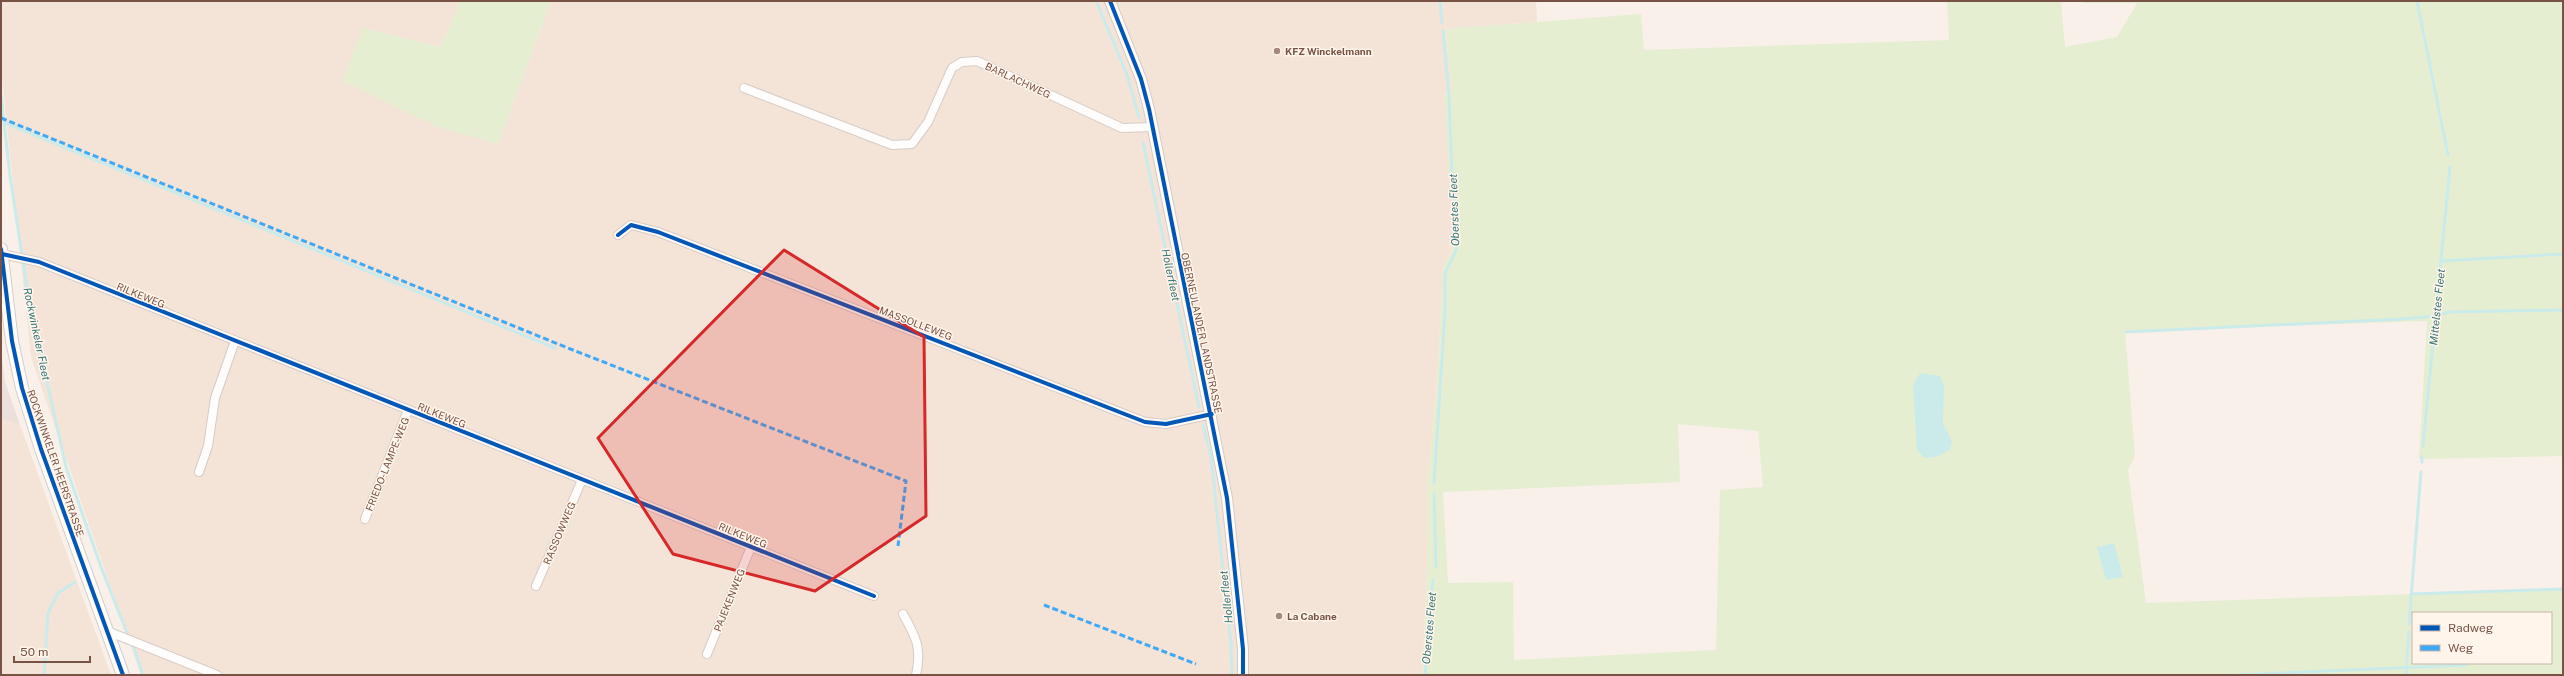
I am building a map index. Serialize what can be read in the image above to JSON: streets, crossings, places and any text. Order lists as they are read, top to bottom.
{
  "streets": {
    "main road": ["ROCKWINKELER HEERSTRASSE"],
    "street": [
      "BARLACHWEG",
      "RILKEWEG",
      "MASSOLLEWEG",
      "OBERNEULANDER LANDSTRASSE",
      "FRIEDO-LAMPE-WEG",
      "RASSOWWEG",
      "PAJEKENWEG"
    ]
  },
  "crossings": [
    ["BARLACHWEG", "OBERNEULANDER LANDSTRASSE"],
    ["RILKEWEG", "ROCKWINKELER HEERSTRASSE"],
    ["RILKEWEG", "FRIEDO-LAMPE-WEG"],
    ["RILKEWEG", "RASSOWWEG"],
    ["RILKEWEG", "PAJEKENWEG"],
    ["MASSOLLEWEG", "OBERNEULANDER LANDSTRASSE"]
  ],
  "water": [
    "Oberstes Fleet",
    "Hollerfleet",
    "Mittelstes Fleet",
    "Rockwinkeler Fleet"
  ],
  "places": ["KFZ Winckelmann", "La Cabane"],
  "legend": ["Radweg", "Weg"],
  "scale_bar": "50 m"
}
